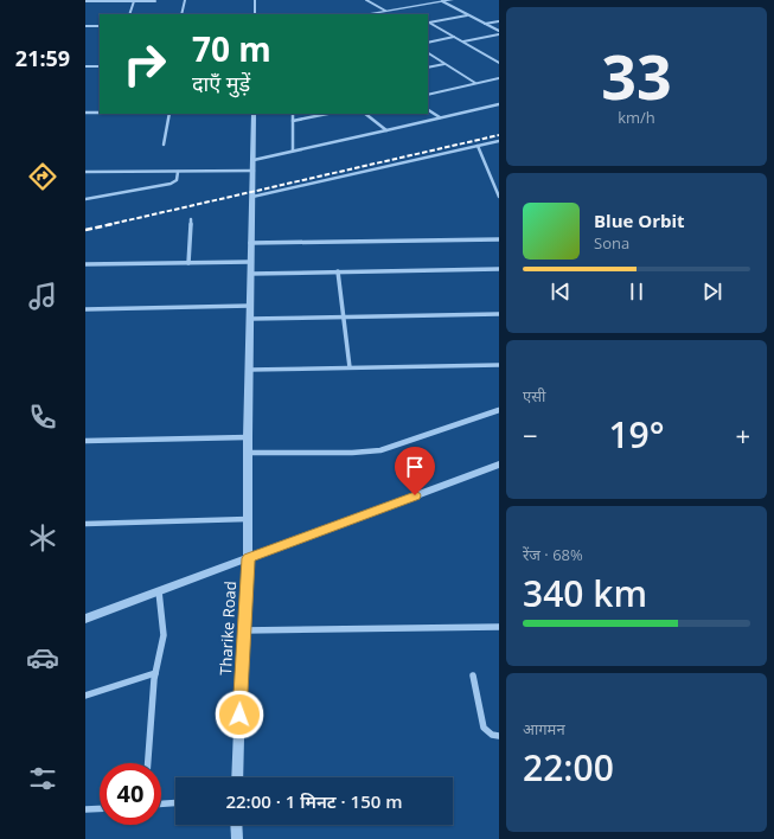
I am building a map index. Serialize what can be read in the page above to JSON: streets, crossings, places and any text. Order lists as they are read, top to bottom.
{
  "streets": {
    "street": ["Tharike Road"]
  },
  "page": {
    "tabs": "21:59",
    "tile": [
      ["33", "km/h"],
      "एसी",
      ["रेंज · 68%", "340 km"],
      ["आगमन", "22:00"]
    ],
    "turn": ["70 m", "दाएँ मुड़ें"],
    "song": ["Blue Orbit", "Sona"],
    "heat": ["−", "19°", "+"],
    "limit": "40",
    "trip": "22:00 · 1 मिनट · 150 m"
  }
}
